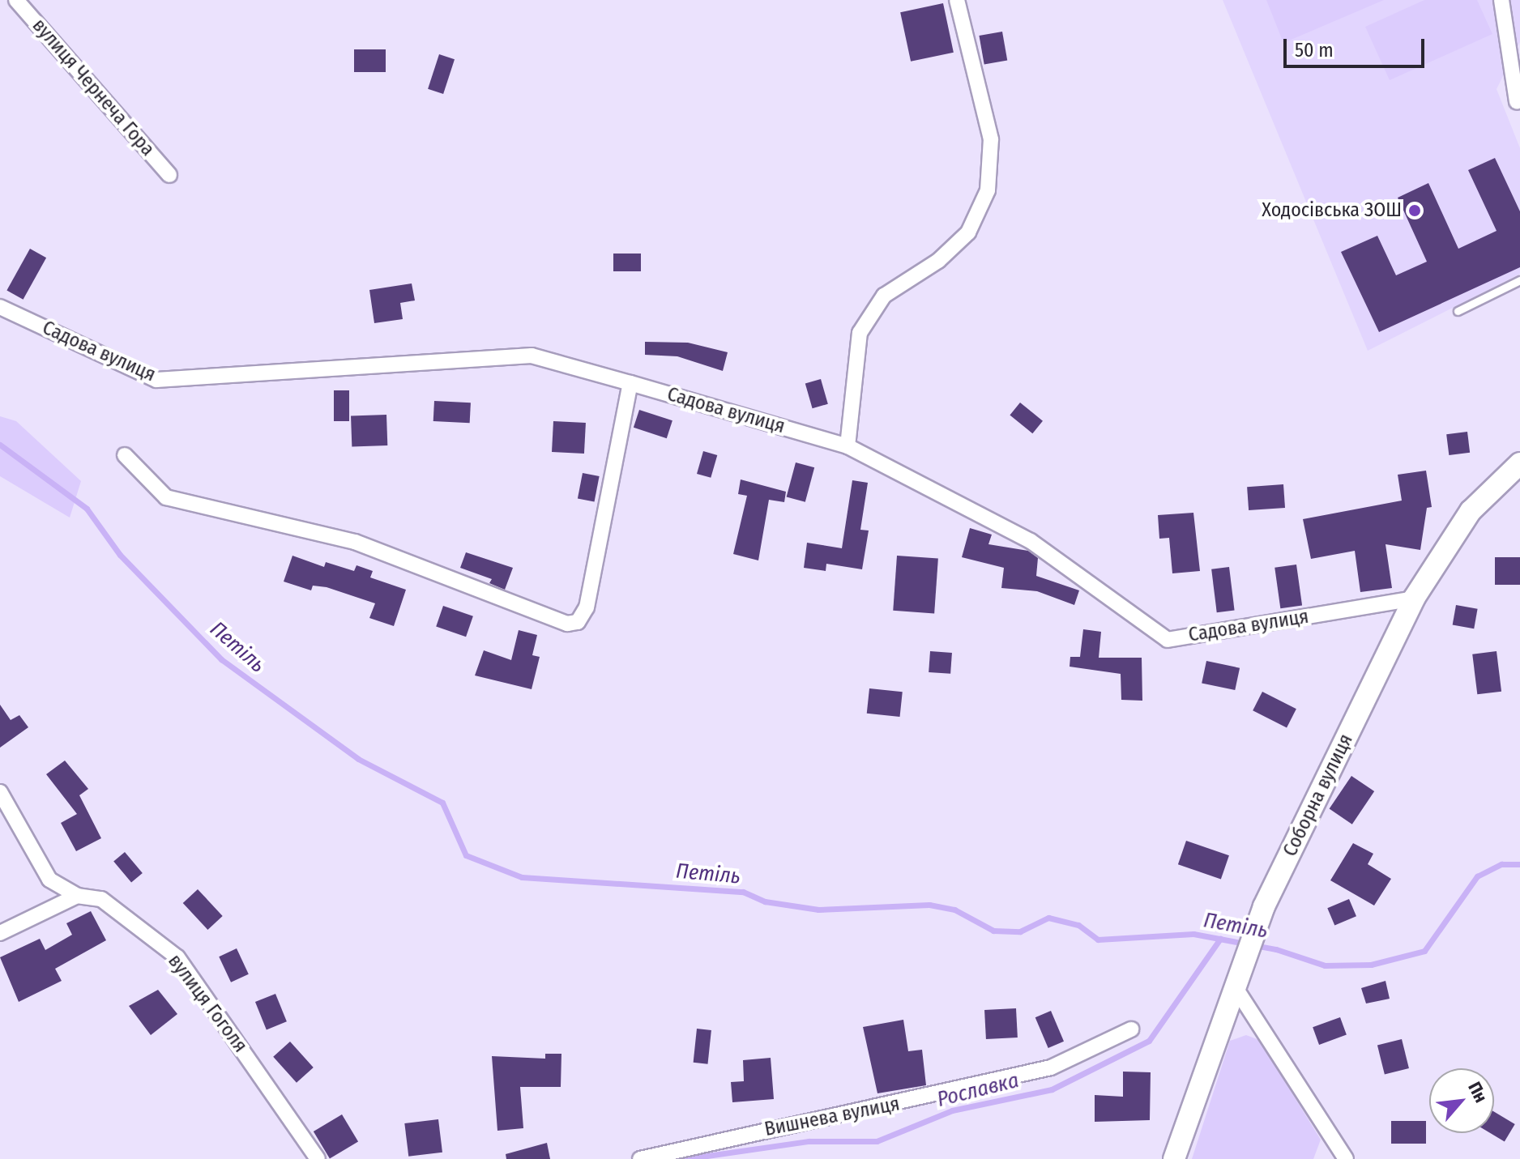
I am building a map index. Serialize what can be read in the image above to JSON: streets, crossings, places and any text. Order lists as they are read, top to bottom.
{
  "streets": {
    "street": [
      "вулиця Чернеча Гора",
      "Садова вулиця",
      "Соборна вулиця",
      "вулиця Гоголя",
      "Вишнева вулиця"
    ]
  },
  "crossings": [
    ["Садова вулиця", "Соборна вулиця"]
  ],
  "water": ["Петіль", "Рославка"],
  "places": ["Ходосівська ЗОШ"],
  "scale_bar": "50 m",
  "north": "top right"
}
